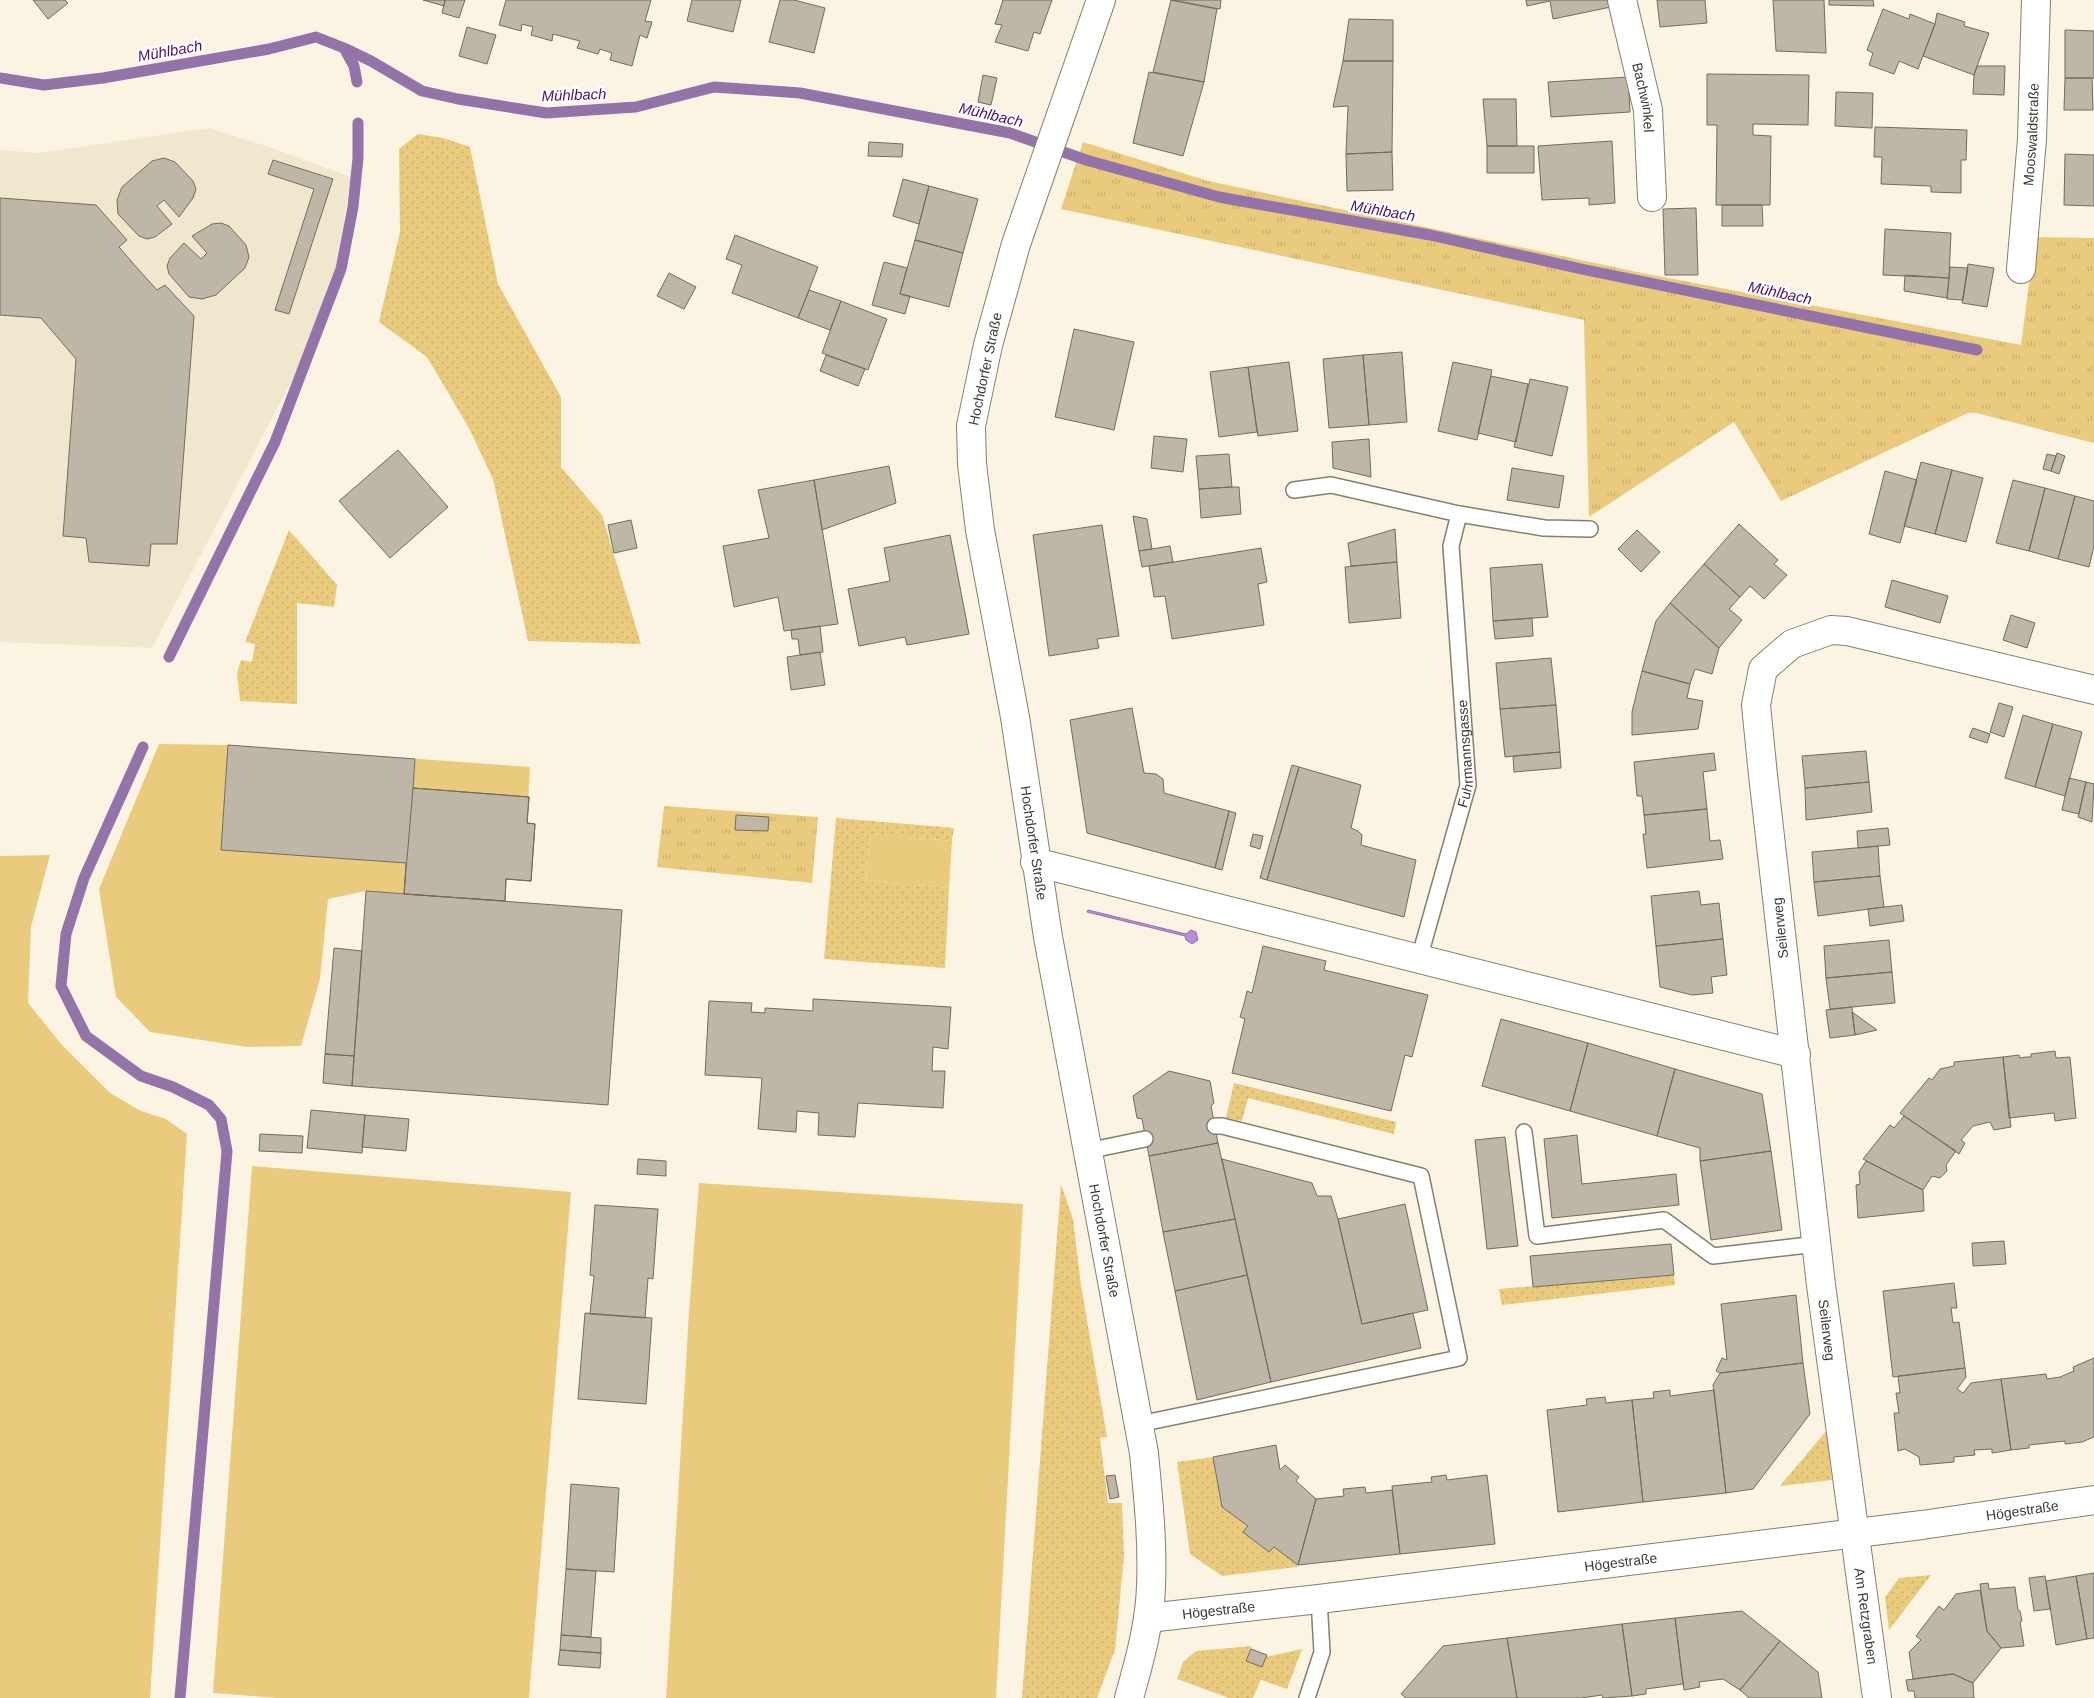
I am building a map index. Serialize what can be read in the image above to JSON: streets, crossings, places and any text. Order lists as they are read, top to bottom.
{
  "streets": {
    "street": [
      "Bachwinkel",
      "Mooswaldstraße",
      "Hochdorfer Straße",
      "Seilerweg",
      "Högestraße",
      "Am Retzgraben"
    ],
    "lane": ["Fuhrmannsgasse"]
  },
  "crossings": [
    ["Hochdorfer Straße", "Högestraße"],
    ["Seilerweg", "Högestraße"],
    ["Seilerweg", "Am Retzgraben"],
    ["Högestraße", "Am Retzgraben"]
  ],
  "water": ["Mühlbach"]
}
